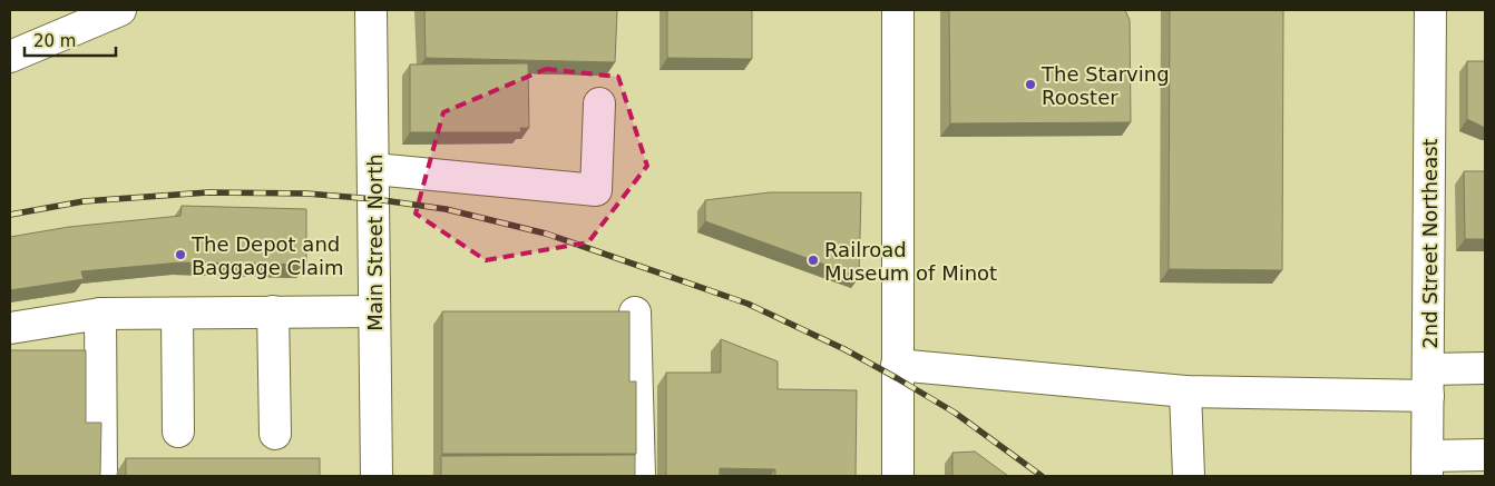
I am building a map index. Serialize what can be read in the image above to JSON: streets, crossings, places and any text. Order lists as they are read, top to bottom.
{
  "streets": {
    "street": ["Main Street North", "2nd Street Northeast"]
  },
  "places": ["The Starving Rooster", "The Depot and Baggage Claim", "Railroad Museum of Minot"],
  "scale_bar": "20 m"
}
